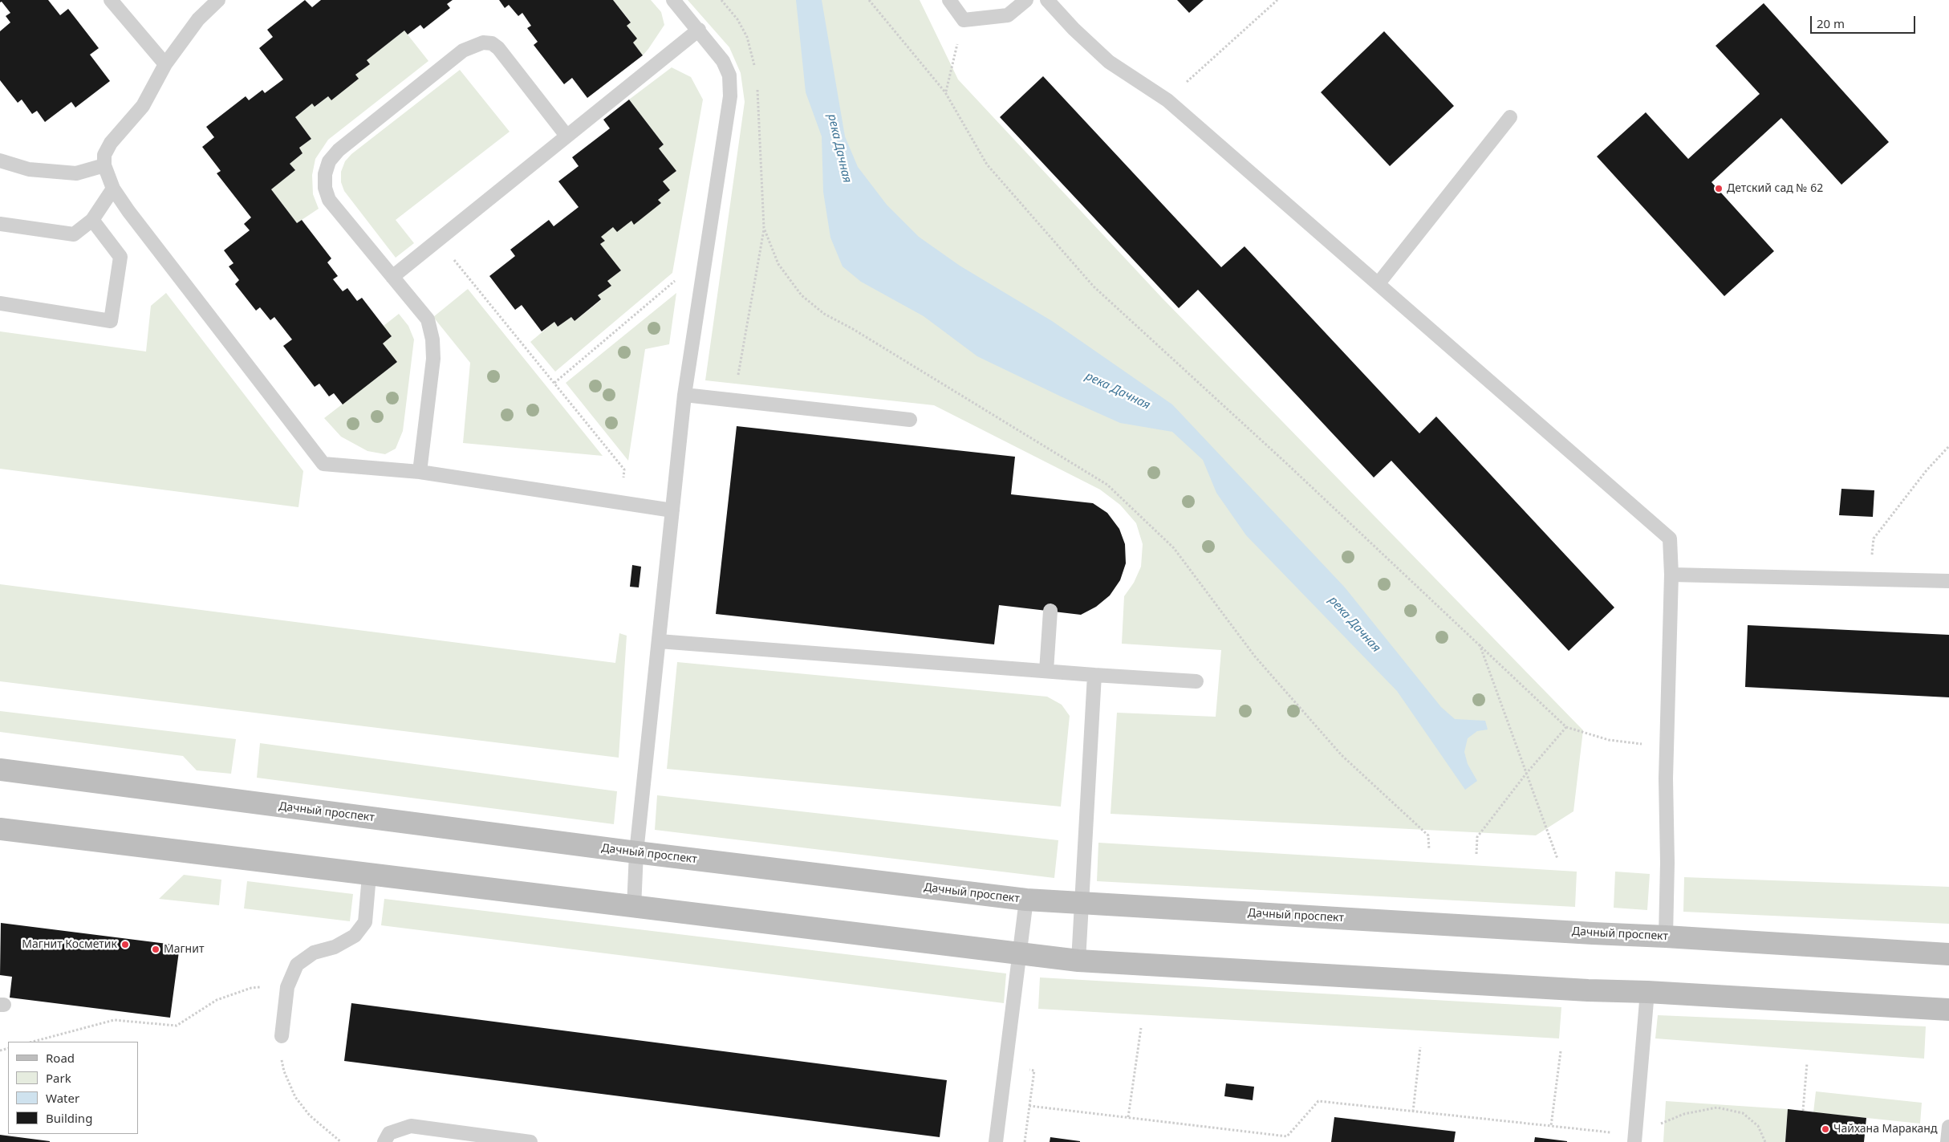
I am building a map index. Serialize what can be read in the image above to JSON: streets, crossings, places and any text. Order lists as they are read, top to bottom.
{
  "streets": {
    "main road": ["Дачный проспект"]
  },
  "water": ["река Дачная"],
  "places": [
    "Детский сад № 62",
    "Магнит Косметик",
    "Магнит",
    "Чайхана Мараканд"
  ],
  "legend": [
    "Road",
    "Park",
    "Water",
    "Building"
  ],
  "scale_bar": "20 m"
}
